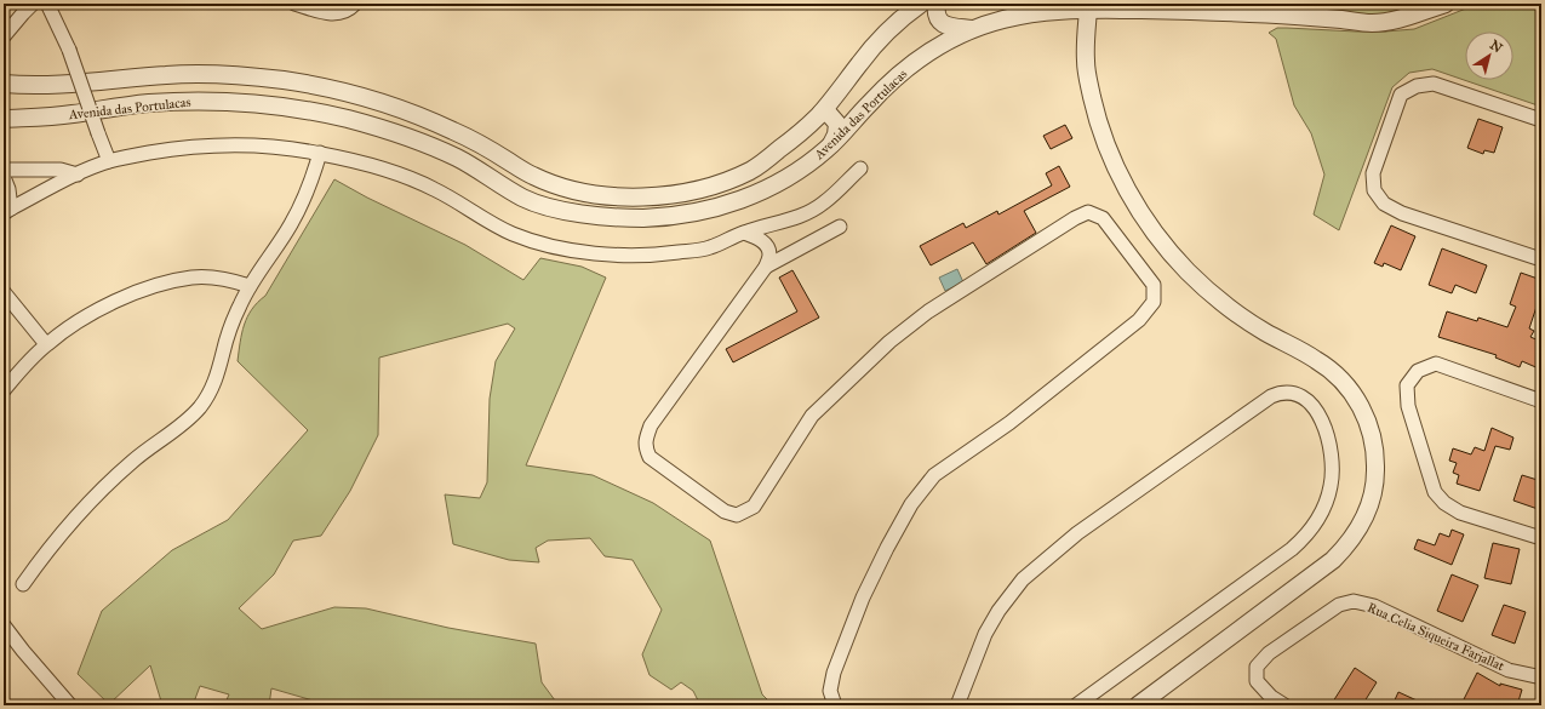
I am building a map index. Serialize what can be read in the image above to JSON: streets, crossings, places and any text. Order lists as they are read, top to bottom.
{
  "streets": {
    "street": ["Avenida das Portulacas", "Rua Celia Siqueira Farjallat"]
  },
  "north": "top right"
}
